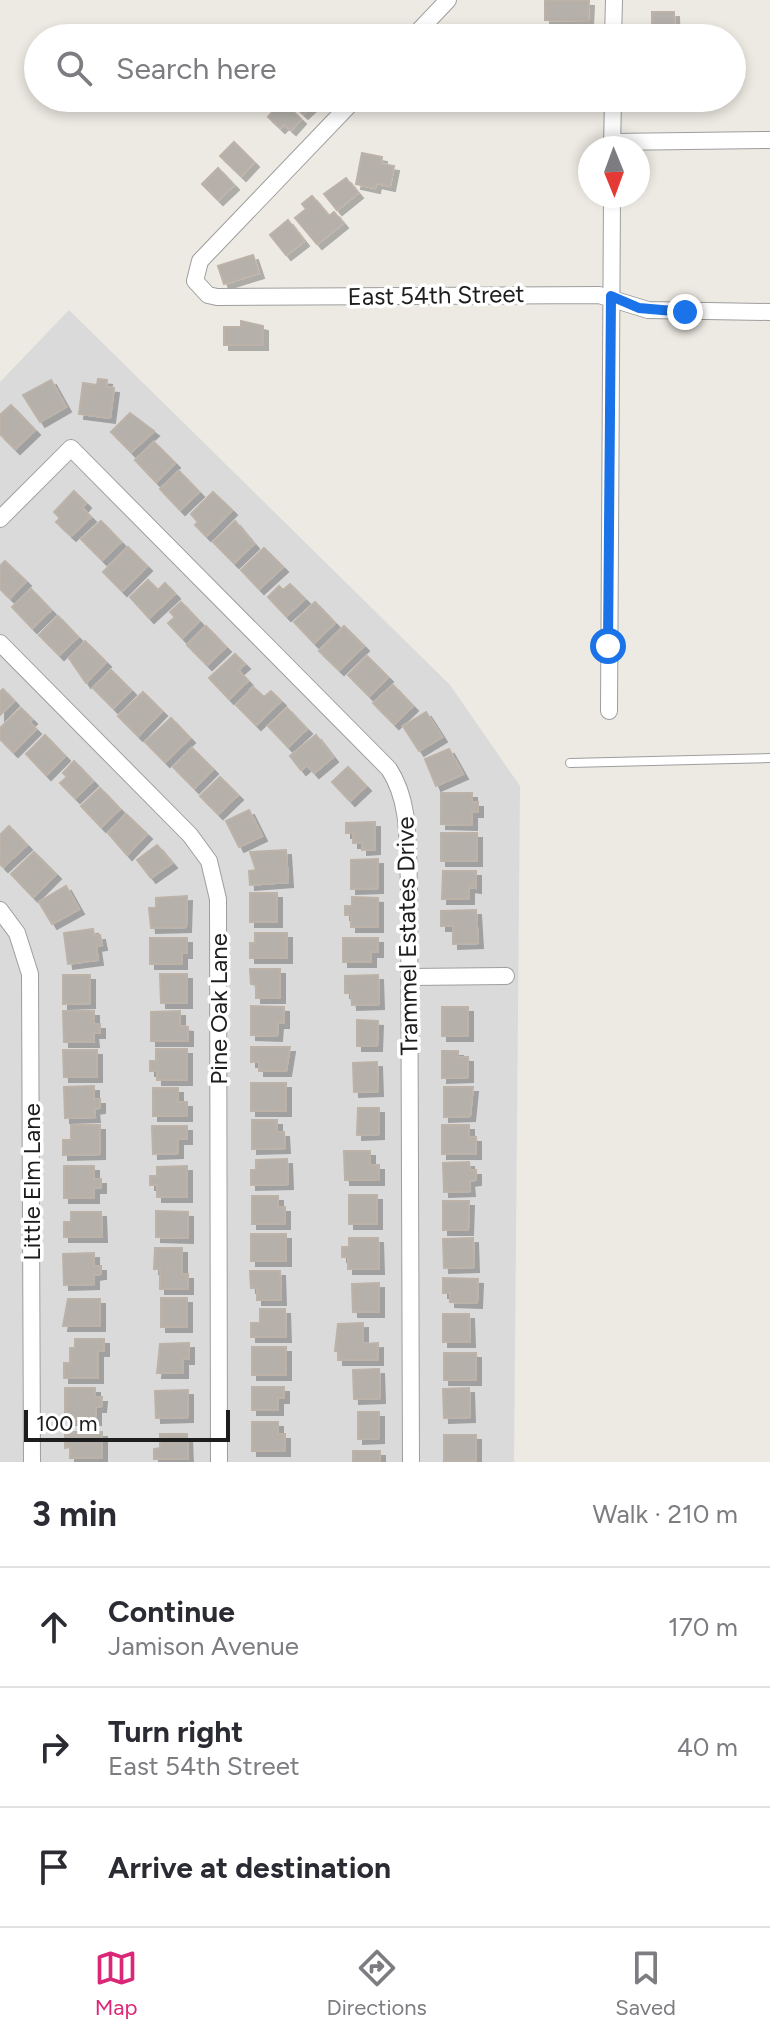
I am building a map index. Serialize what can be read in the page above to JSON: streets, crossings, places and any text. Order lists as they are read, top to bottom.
{
  "streets": {
    "street": [
      "East 54th Street",
      "Trammel Estates Drive",
      "Pine Oak Lane",
      "Little Elm Lane"
    ]
  },
  "scale_bar": "100 m",
  "north": "bottom",
  "page": {
    "search": "Search here",
    "scale": "100 m",
    "heading": ["3 min", "Walk · 210 m"],
    "list": [
      ["Continue", "Jamison Avenue", "170 m"],
      ["Turn right", "East 54th Street", "40 m"],
      "Arrive at destination"
    ],
    "nav": ["Map", "Directions", "Saved"]
  }
}
